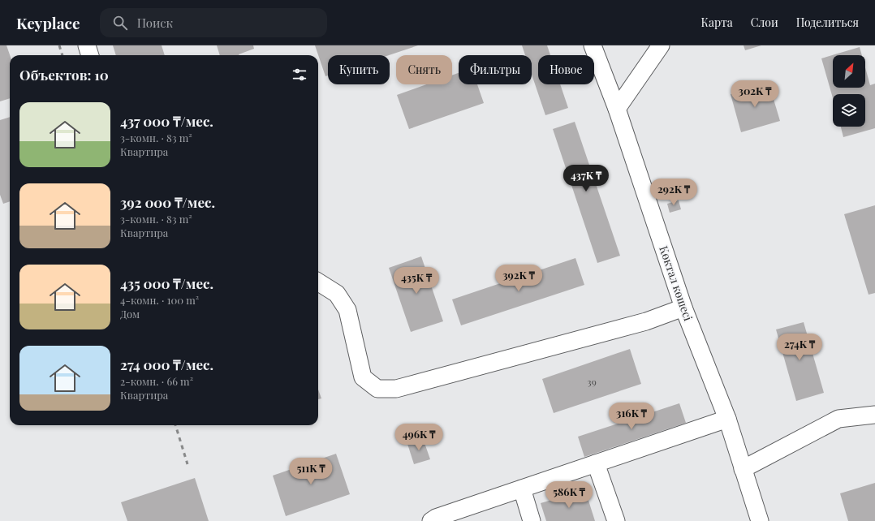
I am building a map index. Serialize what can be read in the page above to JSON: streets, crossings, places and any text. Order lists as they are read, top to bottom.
{
  "streets": {
    "lane": ["Көктал көшесі"]
  },
  "house_numbers": ["39"],
  "north": "top right",
  "page": {
    "header": "Keyplace",
    "search": "Поиск",
    "nav": ["Карта", "Слои", "Поделиться"],
    "chip": [
      "Купить",
      "Снять",
      "Фильтры",
      "Новое"
    ],
    "heading": "Объектов: 10",
    "price": [
      "302K ₸",
      "437K ₸",
      "292K ₸",
      "392K ₸",
      "435K ₸",
      "274K ₸",
      "316K ₸",
      "496K ₸",
      "511K ₸",
      "586K ₸"
    ],
    "list": [
      {
        "name": "437 000 ₸/мес.",
        "note": "3-комн. · 83 m² · Квартира"
      },
      {
        "name": "392 000 ₸/мес.",
        "note": "3-комн. · 83 m² · Квартира"
      },
      {
        "name": "435 000 ₸/мес.",
        "note": "4-комн. · 100 m² · Дом"
      },
      {
        "name": "274 000 ₸/мес.",
        "note": "2-комн. · 66 m² · Квартира"
      }
    ]
  }
}
